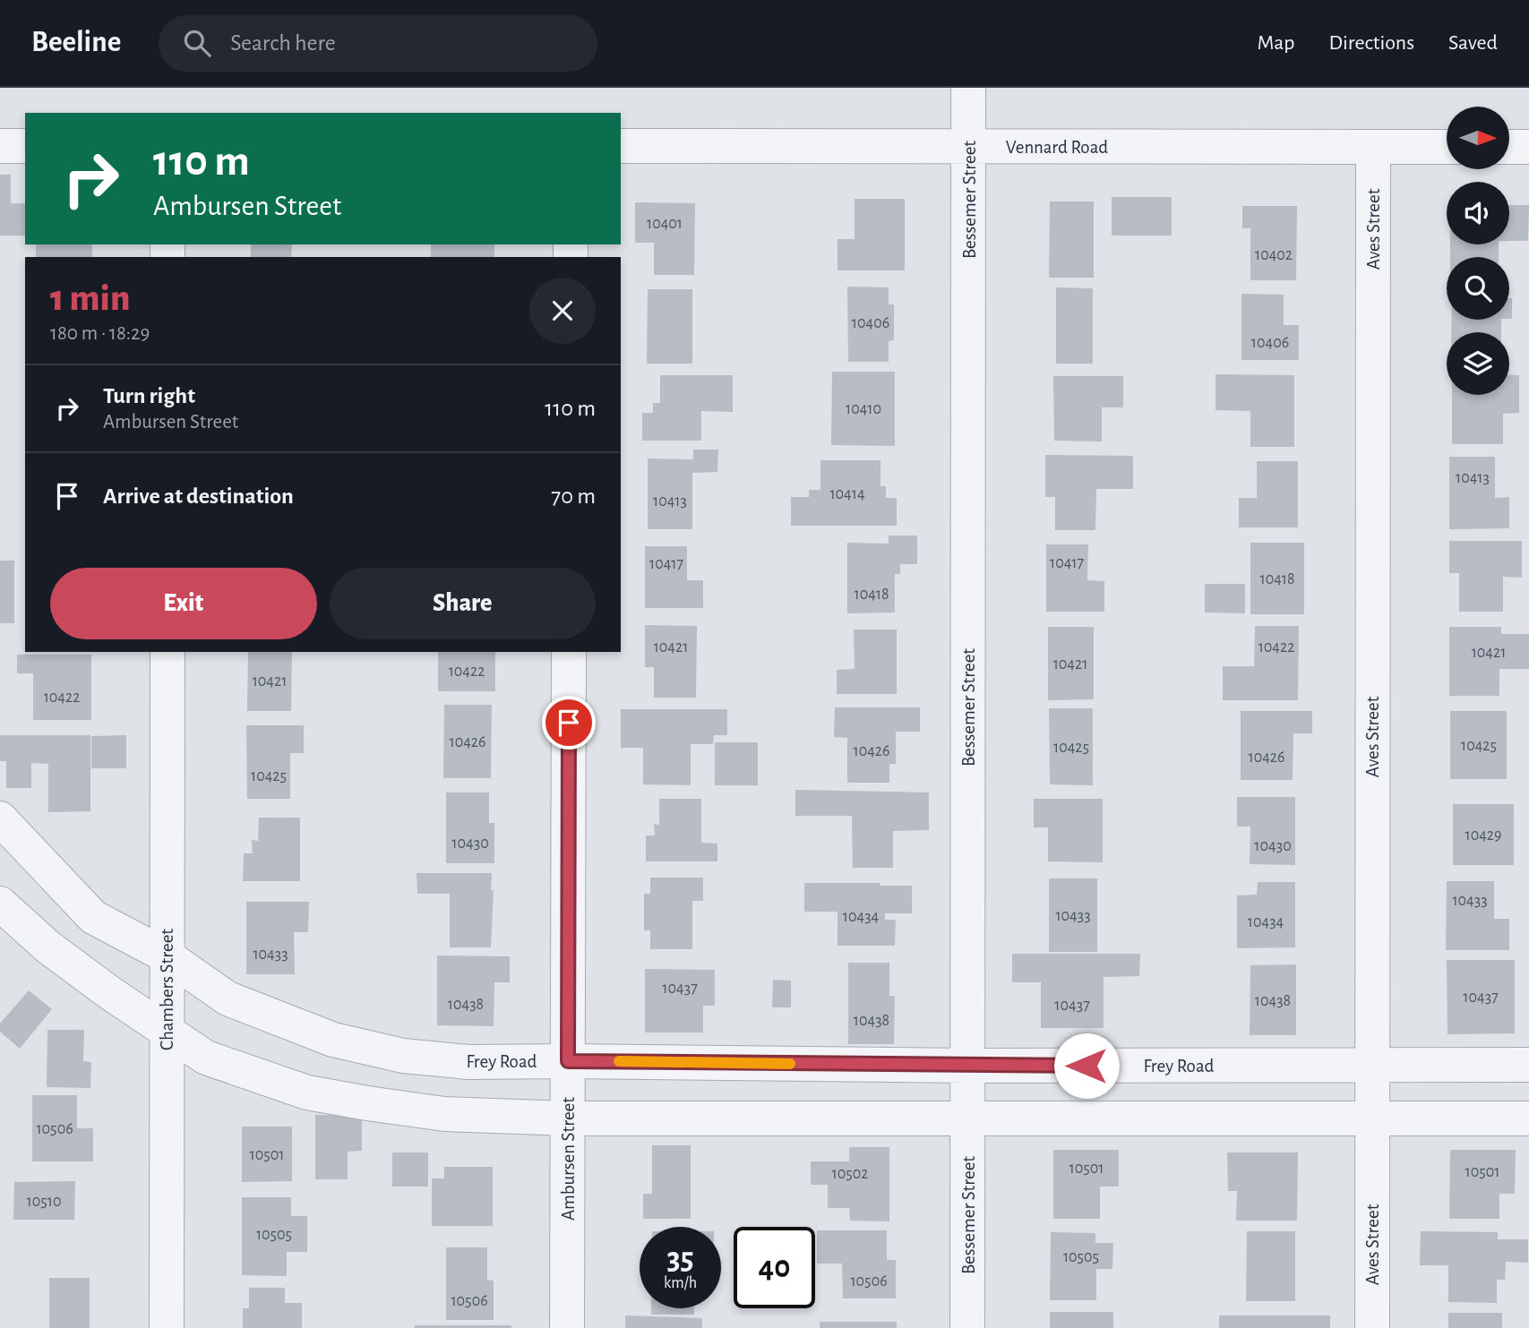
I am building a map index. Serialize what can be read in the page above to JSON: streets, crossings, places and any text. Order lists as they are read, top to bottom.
{
  "streets": {
    "street": [
      "Vennard Road",
      "Bessemer Street",
      "Aves Street",
      "Chambers Street",
      "Frey Road",
      "Ambursen Street"
    ]
  },
  "crossings": [
    ["Vennard Road", "Bessemer Street"],
    ["Vennard Road", "Aves Street"],
    ["Bessemer Street", "Frey Road"],
    ["Aves Street", "Frey Road"],
    ["Chambers Street", "Frey Road"],
    ["Frey Road", "Ambursen Street"]
  ],
  "house_numbers": [
    "10401",
    "10402",
    "10406",
    "10406",
    "10410",
    "10413",
    "10414",
    "10413",
    "10417",
    "10417",
    "10418",
    "10418",
    "10421",
    "10422",
    "10421",
    "10421",
    "10422",
    "10421",
    "10422",
    "10426",
    "10425",
    "10425",
    "10426",
    "10426",
    "10425",
    "10429",
    "10430",
    "10430",
    "10433",
    "10433",
    "10434",
    "10434",
    "10433",
    "10437",
    "10437",
    "10438",
    "10438",
    "10437",
    "10438",
    "10506",
    "10501",
    "10501",
    "10501",
    "10502",
    "10510",
    "10505",
    "10505",
    "10506",
    "10506"
  ],
  "north": "right",
  "page": {
    "header": "Beeline",
    "search": "Search here",
    "nav": ["Map", "Directions", "Saved"],
    "turn": ["110 m", "Ambursen Street"],
    "heading": ["1 min", "180 m · 18:29"],
    "list": [
      {
        "name": "Turn right",
        "note": "Ambursen Street",
        "value": "110 m"
      },
      {
        "name": "Arrive at destination",
        "value": "70 m"
      }
    ],
    "buttons": ["Exit", "Share"],
    "speed": "35 km/h",
    "limit": "40"
  }
}
